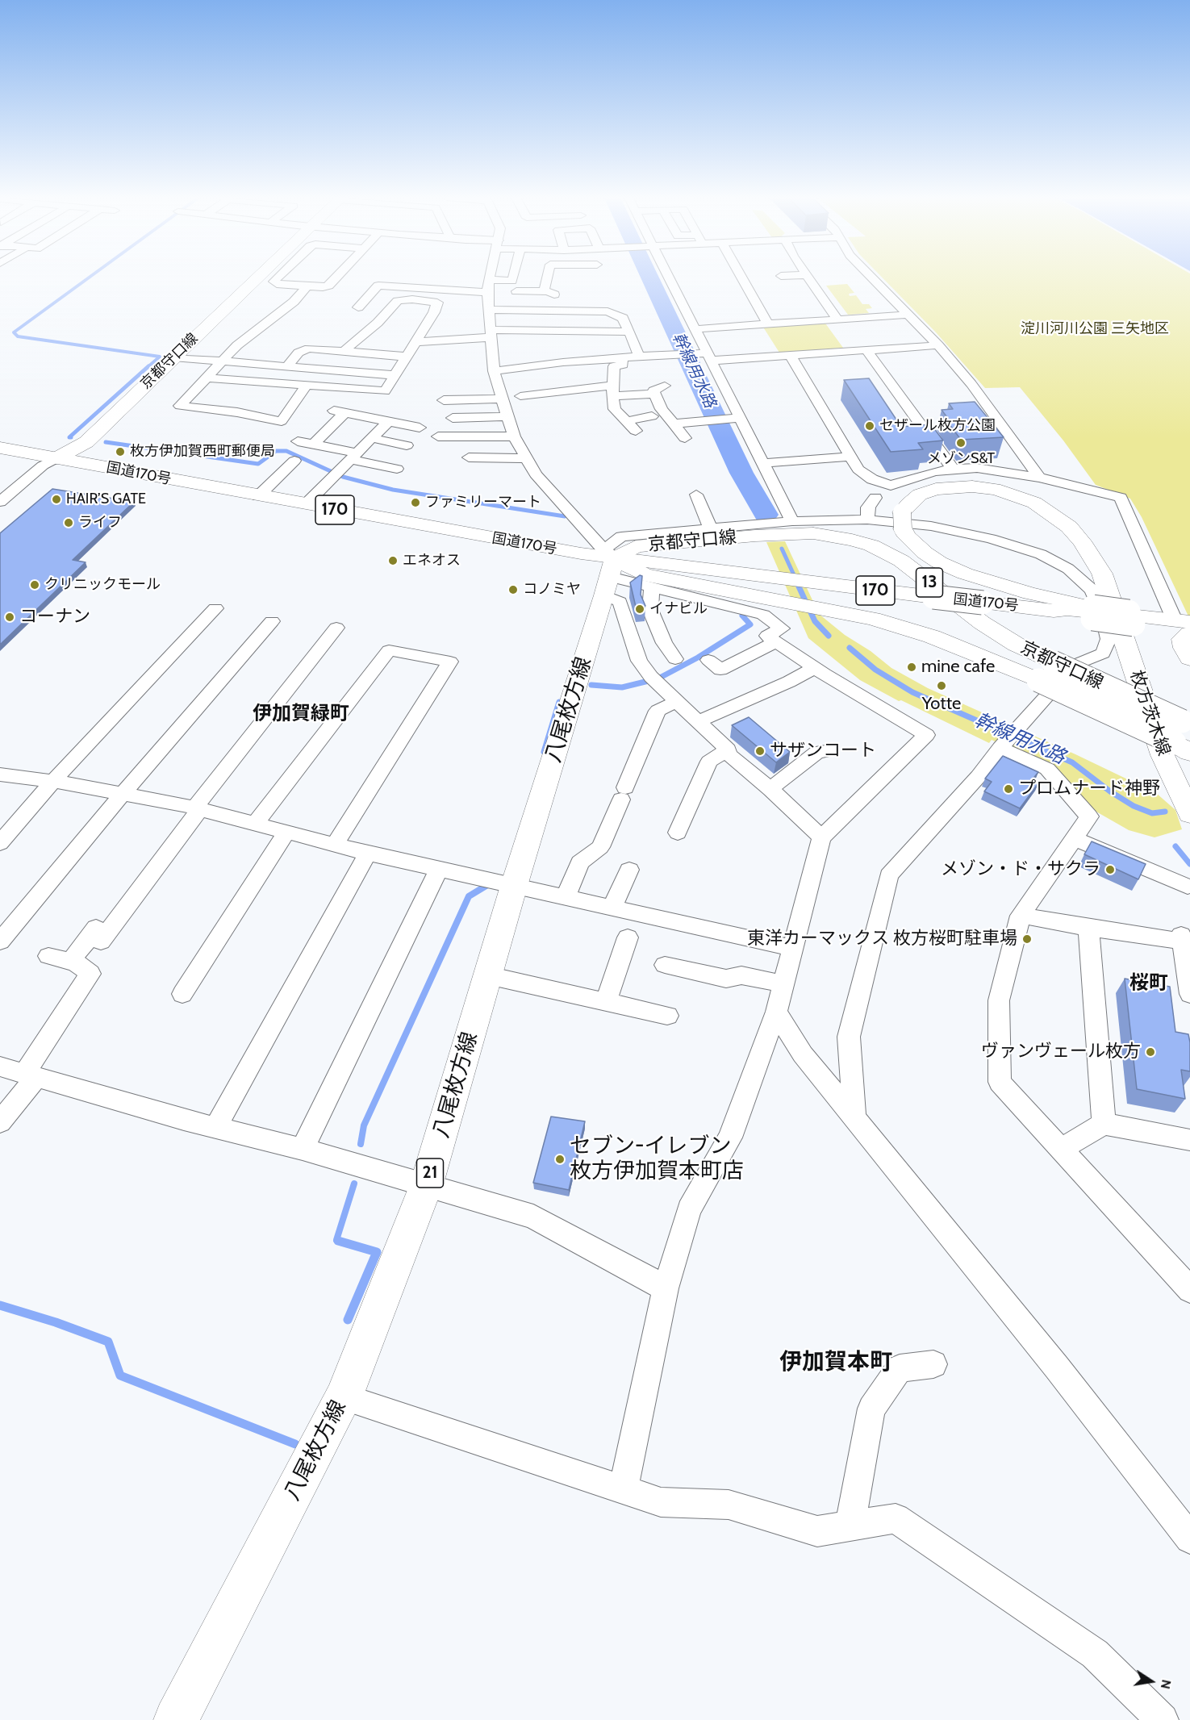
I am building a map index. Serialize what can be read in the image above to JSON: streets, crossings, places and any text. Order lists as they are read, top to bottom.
{
  "streets": {
    "main road": [
      "京都守口線",
      "国道170号",
      "170",
      "13",
      "八尾枚方線",
      "枚方茨木線",
      "21"
    ]
  },
  "crossings": [
    ["京都守口線", "国道170号"],
    ["京都守口線", "八尾枚方線"],
    ["国道170号", "八尾枚方線"]
  ],
  "districts": ["伊加賀緑町", "桜町", "伊加賀本町"],
  "water": ["幹線用水路"],
  "parks": ["淀川河川公園 三矢地区"],
  "places": [
    "セザール枚方公園",
    "メゾンS&T",
    "枚方伊加賀西町郵便局",
    "HAIR’S GATE",
    "ファミリーマート",
    "ライフ",
    "エネオス",
    "クリニックモール",
    "コノミヤ",
    "イナビル",
    "コーナン",
    "mine cafe",
    "Yotte",
    "サザンコート",
    "プロムナード神野",
    "メゾン・ド・サクラ",
    "東洋カーマックス 枚方桜町駐車場",
    "ヴァンヴェール枚方",
    "セブン-イレブン 枚方伊加賀本町店"
  ],
  "north": "right"
}
